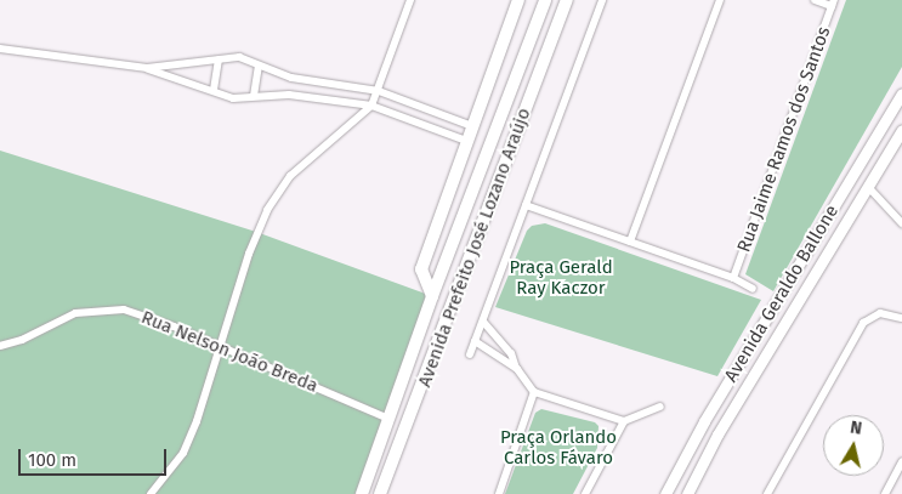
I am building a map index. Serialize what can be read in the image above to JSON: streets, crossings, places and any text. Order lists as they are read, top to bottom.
{
  "streets": {
    "main road": ["Avenida Prefeito José Lozano Araújo"],
    "street": ["Rua Jaime Ramos dos Santos", "Avenida Geraldo Ballone", "Rua Nelson João Breda"]
  },
  "crossings": [
    ["Avenida Prefeito José Lozano Araújo", "Rua Nelson João Breda"]
  ],
  "parks": ["Praça Gerald Ray Kaczor", "Praça Orlando Carlos Fávaro"],
  "scale_bar": "100 m",
  "north": "top"
}
